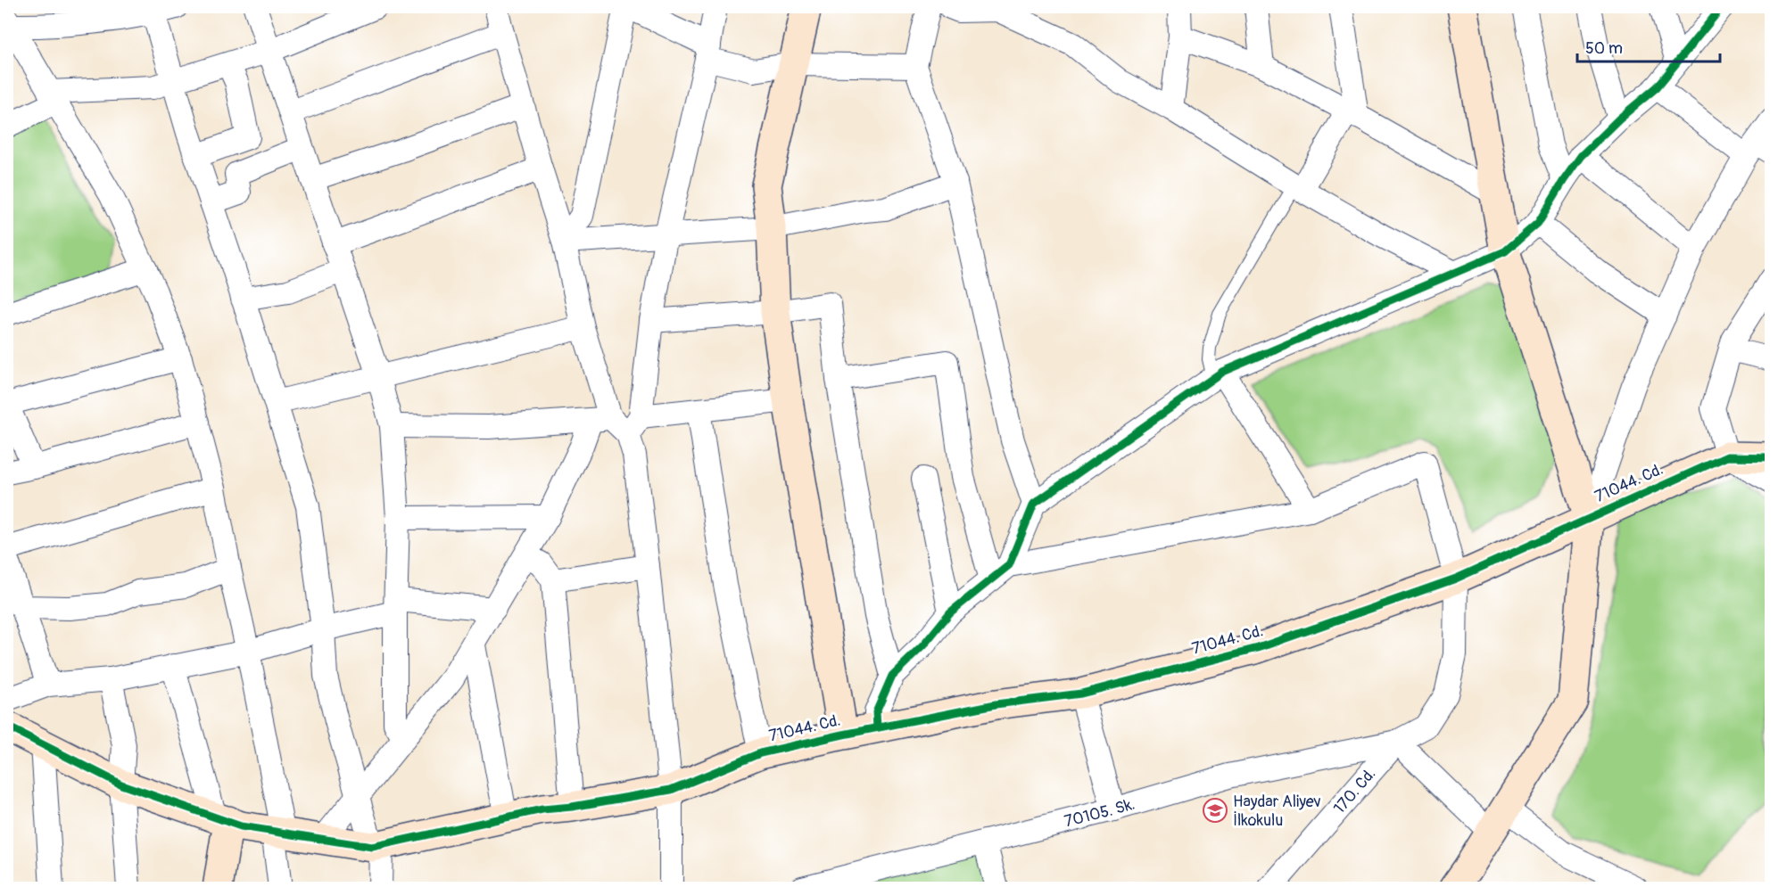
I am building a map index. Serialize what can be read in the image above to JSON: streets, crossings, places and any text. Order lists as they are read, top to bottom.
{
  "streets": {
    "street": ["71044. Cd.", "170. Cd.", "70105. Sk."]
  },
  "crossings": [
    ["170. Cd.", "70105. Sk."]
  ],
  "places": {
    "school or university": ["Haydar Aliyev İlkokulu"]
  },
  "scale_bar": "50 m"
}
